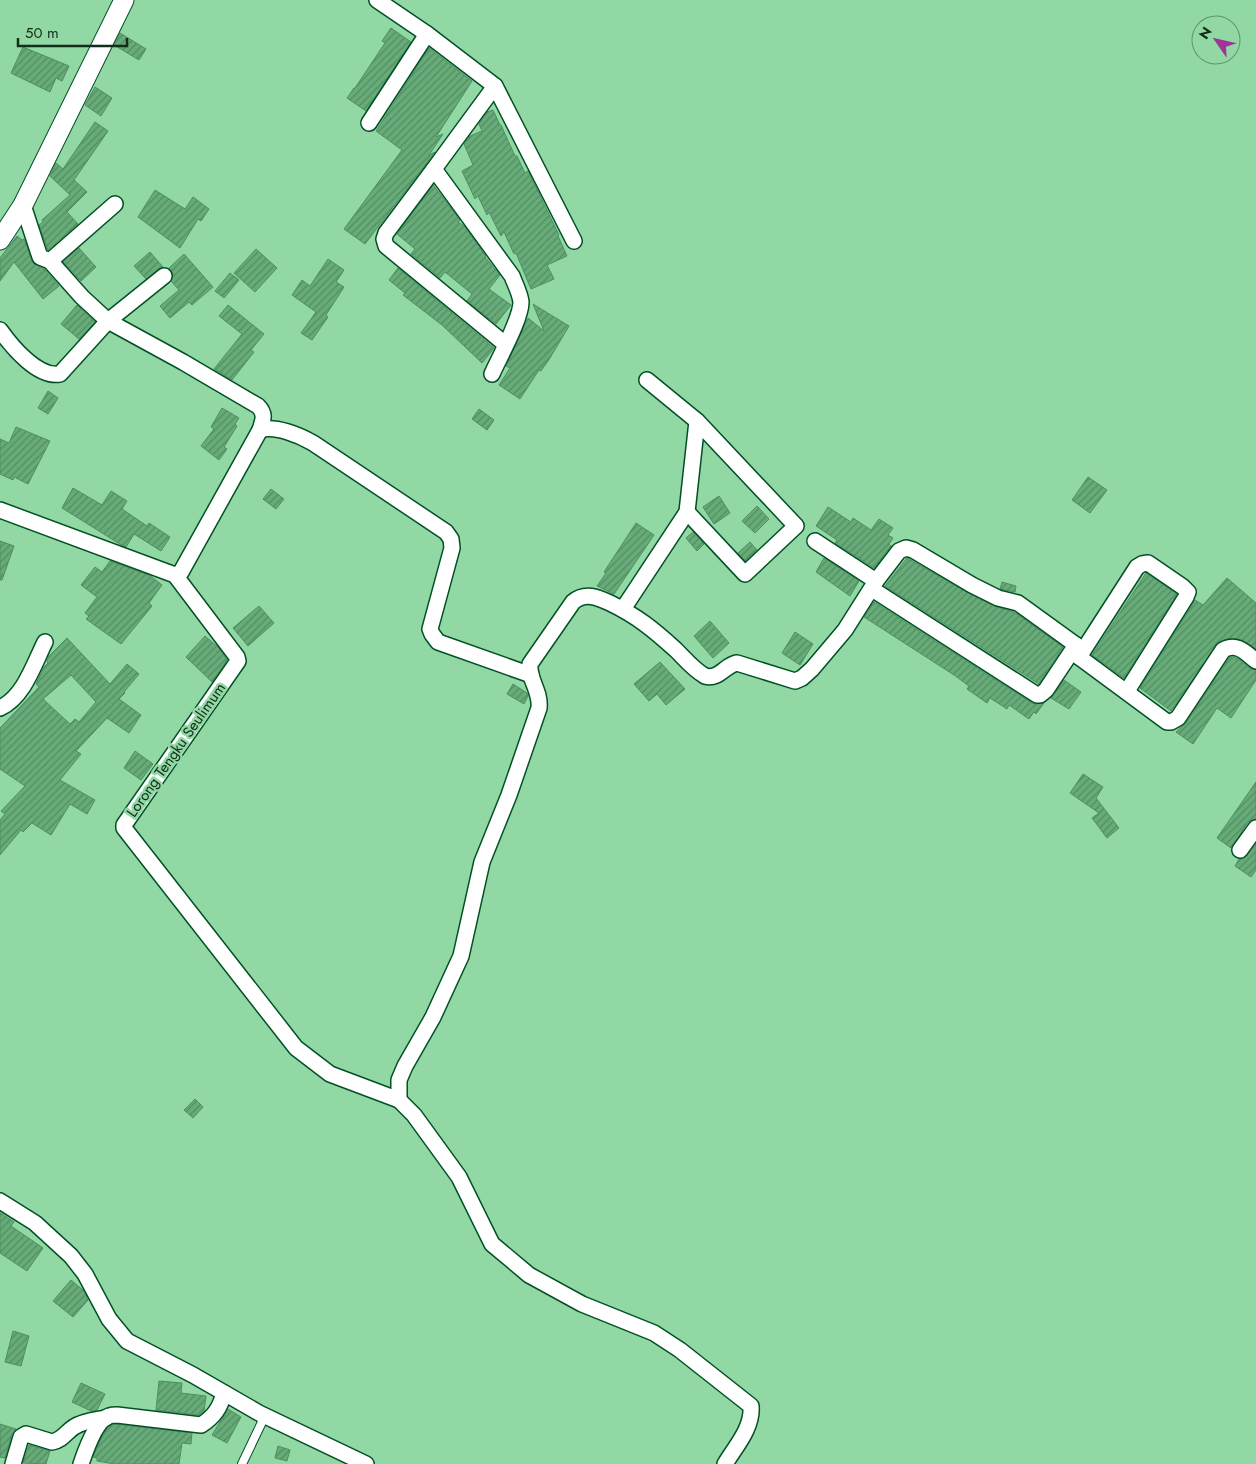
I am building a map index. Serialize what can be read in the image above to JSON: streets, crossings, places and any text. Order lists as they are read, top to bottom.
{
  "streets": {
    "street": ["Lorong Tengku Seulimum"]
  },
  "scale_bar": "50 m",
  "north": "top left"
}
